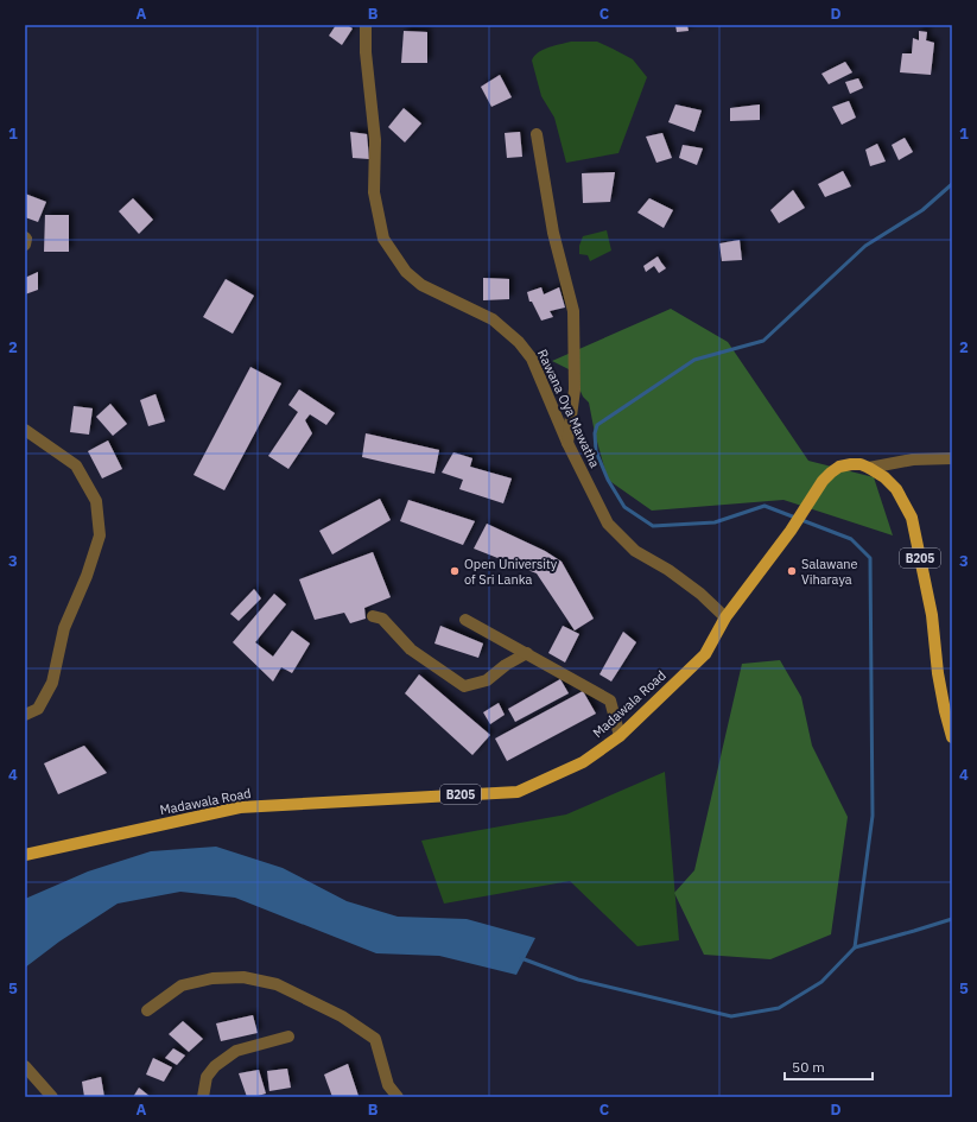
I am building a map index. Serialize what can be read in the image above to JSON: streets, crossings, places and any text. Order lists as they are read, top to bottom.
{
  "streets": {
    "main road": ["B205", "Madawala Road"],
    "street": ["Rawana Oya Mawatha"]
  },
  "crossings": [
    ["Rawana Oya Mawatha", "Madawala Road"]
  ],
  "places": ["Open University of Sri Lanka", "Salawane Viharaya"],
  "scale_bar": "50 m",
  "grid": {
    "columns": [
      "A",
      "B",
      "C",
      "D"
    ],
    "rows": [
      "1",
      "2",
      "3",
      "4",
      "5"
    ]
  }
}
